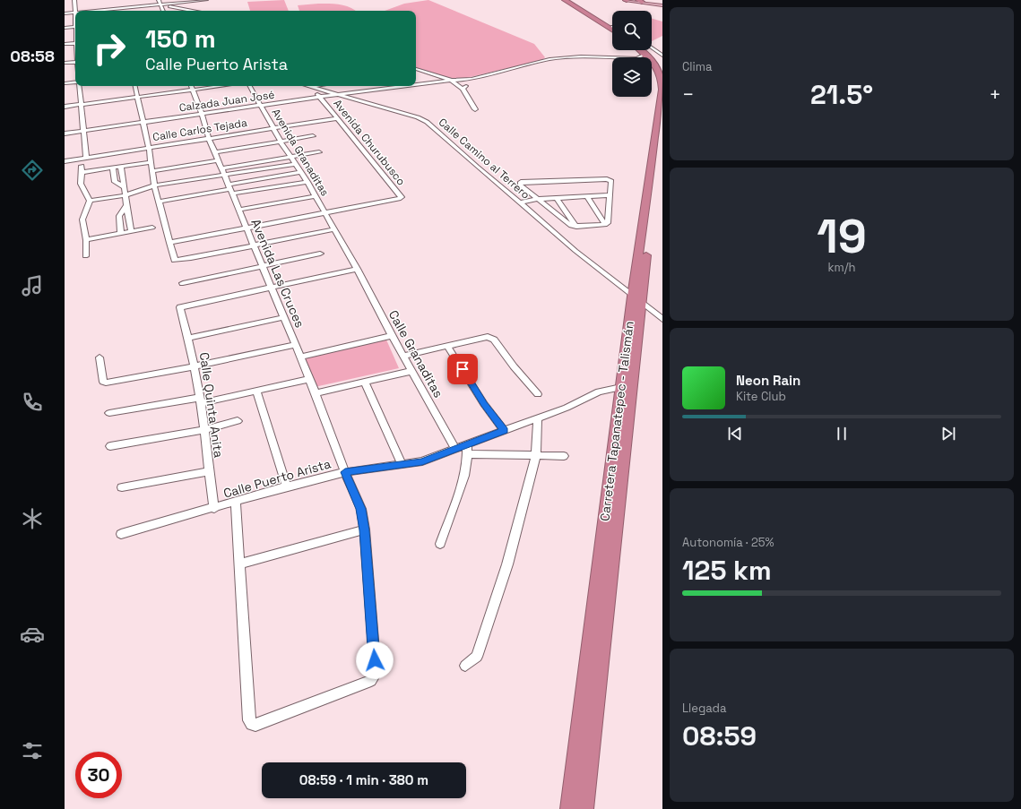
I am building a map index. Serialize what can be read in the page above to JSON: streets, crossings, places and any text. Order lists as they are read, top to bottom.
{
  "streets": {
    "highway": ["Carretera Tapanatepec - Talismán"],
    "street": [
      "Calzada Juan José",
      "Calle Carlos Tejada",
      "Avenida Churubusco",
      "Avenida Granaditas",
      "Calle Camino al Terrero",
      "Avenida Las Cruces",
      "Calle Granaditas",
      "Calle Quinta Anita",
      "Calle Puerto Arista"
    ]
  },
  "crossings": [
    ["Calzada Juan José", "Avenida Churubusco"],
    ["Calzada Juan José", "Avenida Granaditas"],
    ["Calzada Juan José", "Calle Camino al Terrero"],
    ["Calzada Juan José", "Avenida Las Cruces"],
    ["Calle Carlos Tejada", "Avenida Churubusco"],
    ["Calle Carlos Tejada", "Avenida Granaditas"],
    ["Calle Carlos Tejada", "Avenida Las Cruces"],
    ["Avenida Churubusco", "Avenida Granaditas"],
    ["Avenida Granaditas", "Calle Granaditas"],
    ["Calle Camino al Terrero", "Carretera Tapanatepec - Talismán"],
    ["Avenida Las Cruces", "Calle Quinta Anita"],
    ["Avenida Las Cruces", "Calle Puerto Arista"],
    ["Calle Granaditas", "Calle Puerto Arista"],
    ["Calle Quinta Anita", "Calle Puerto Arista"],
    ["Carretera Tapanatepec - Talismán", "Calle Puerto Arista"]
  ],
  "page": {
    "tabs": "08:58",
    "tile": [
      "Clima",
      ["19", "km/h"],
      ["Autonomía · 25%", "125 km"],
      ["Llegada", "08:59"]
    ],
    "turn": ["150 m", "Calle Puerto Arista"],
    "heat": ["−", "21.5°", "+"],
    "song": ["Neon Rain", "Kite Club"],
    "limit": "30",
    "trip": "08:59 · 1 min · 380 m"
  }
}
